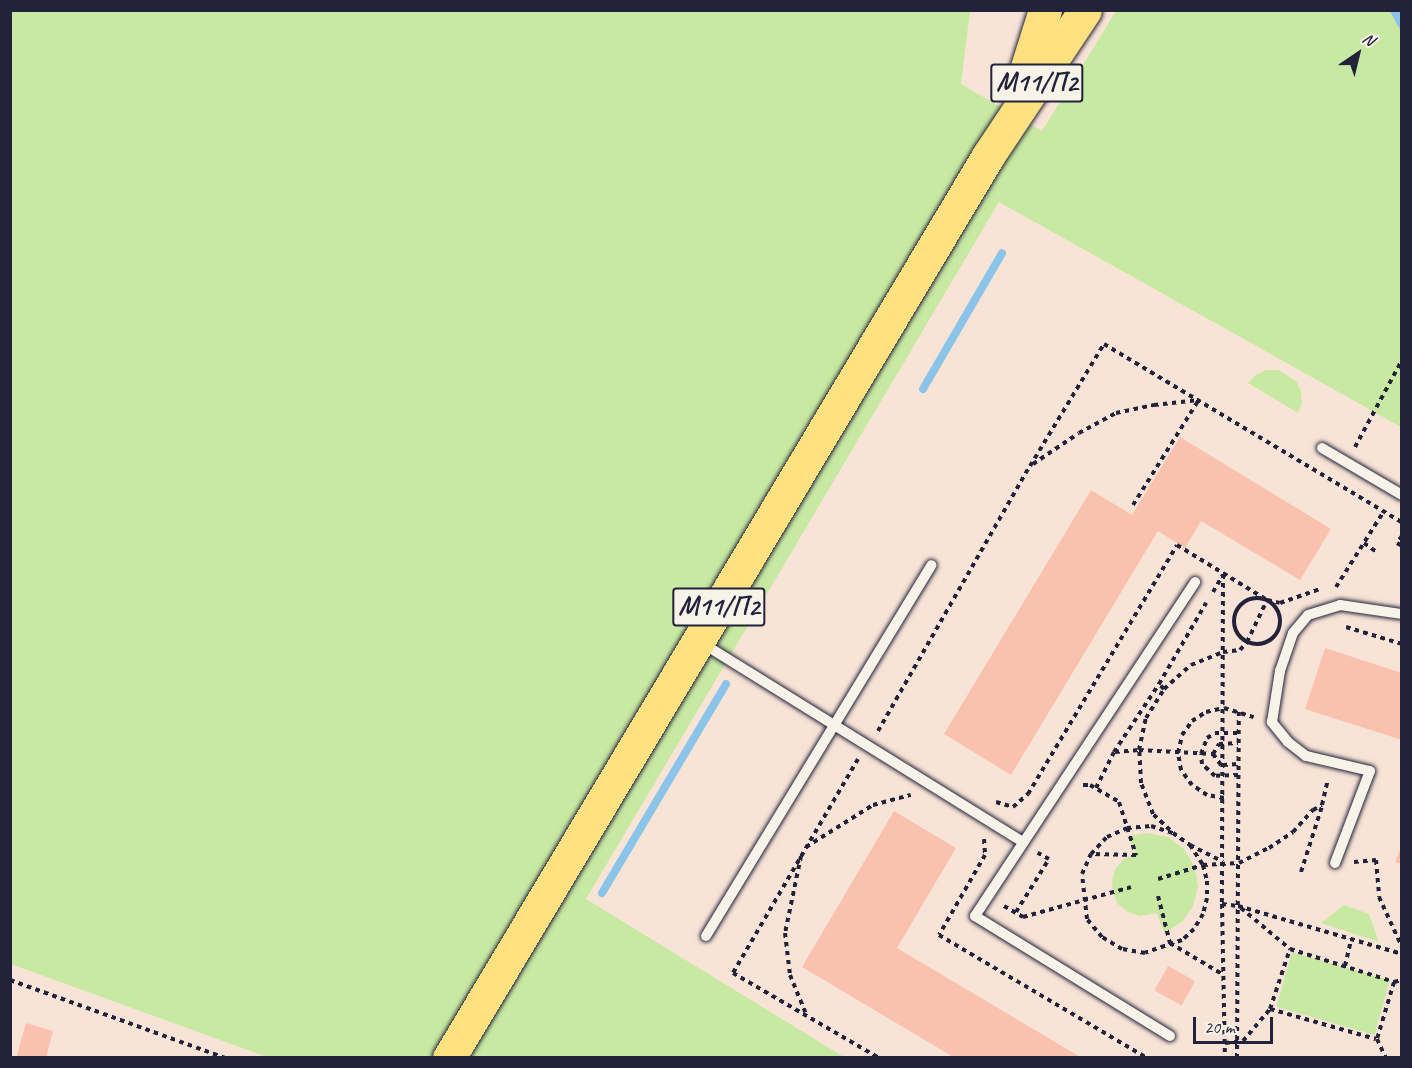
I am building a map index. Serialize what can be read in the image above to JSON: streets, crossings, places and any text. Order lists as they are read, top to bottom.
{
  "streets": {
    "highway": ["М11/П2"]
  },
  "scale_bar": "20 m",
  "north": "top right"
}
